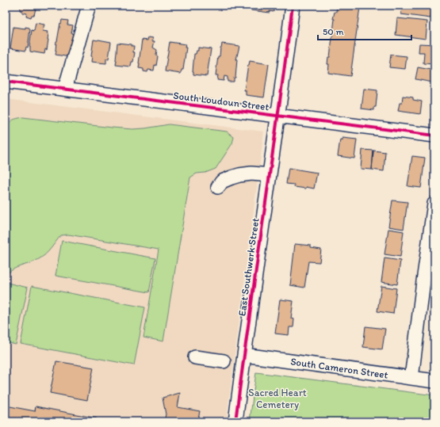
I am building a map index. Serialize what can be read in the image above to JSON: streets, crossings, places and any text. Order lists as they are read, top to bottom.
{
  "streets": {
    "street": ["South Loudoun Street", "East Southwerk Street", "South Cameron Street"]
  },
  "crossings": [
    ["South Loudoun Street", "East Southwerk Street"],
    ["East Southwerk Street", "South Cameron Street"]
  ],
  "parks": ["Sacred Heart Cemetery"],
  "scale_bar": "50 m"
}
